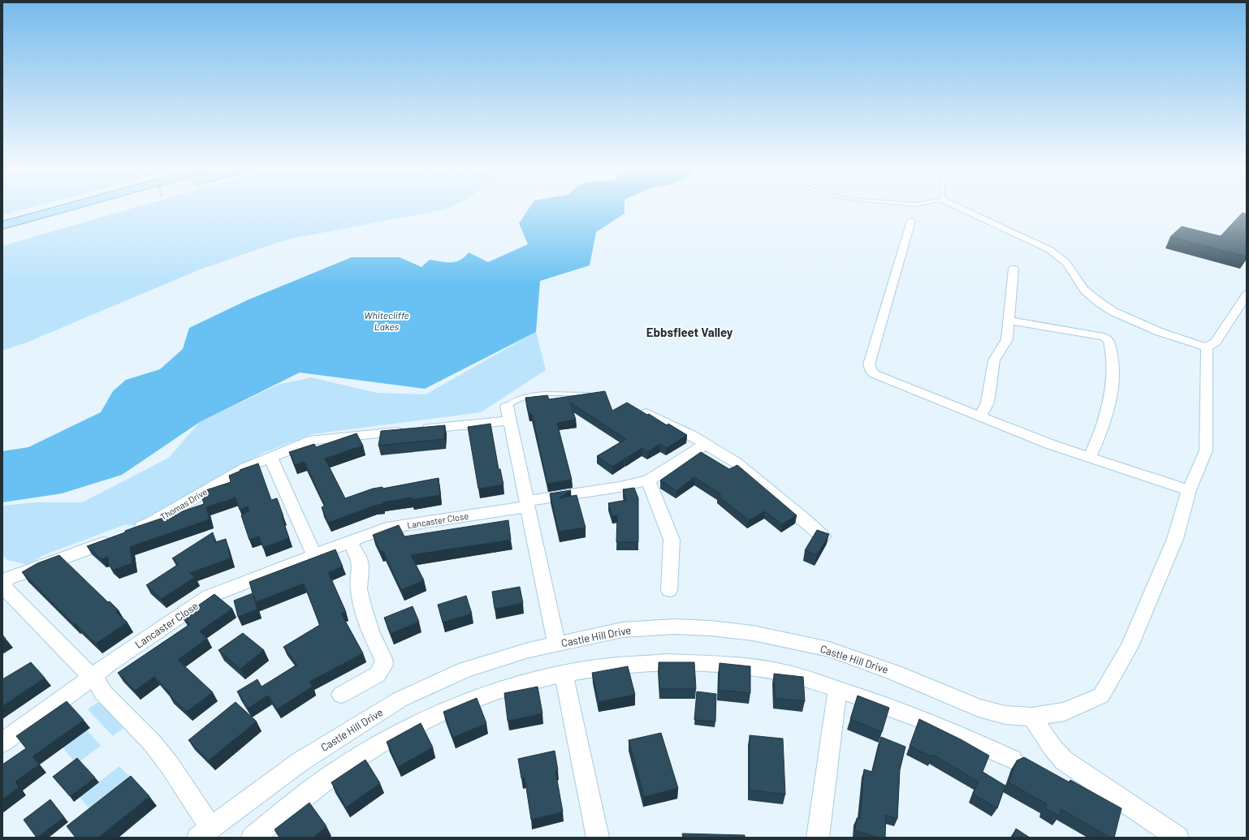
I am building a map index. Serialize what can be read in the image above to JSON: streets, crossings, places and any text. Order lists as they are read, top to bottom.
{
  "streets": {
    "street": ["Thomas Drive", "Lancaster Close", "Castle Hill Drive"]
  },
  "districts": ["Ebbsfleet Valley"],
  "water": ["Whitecliffe Lakes"]
}
